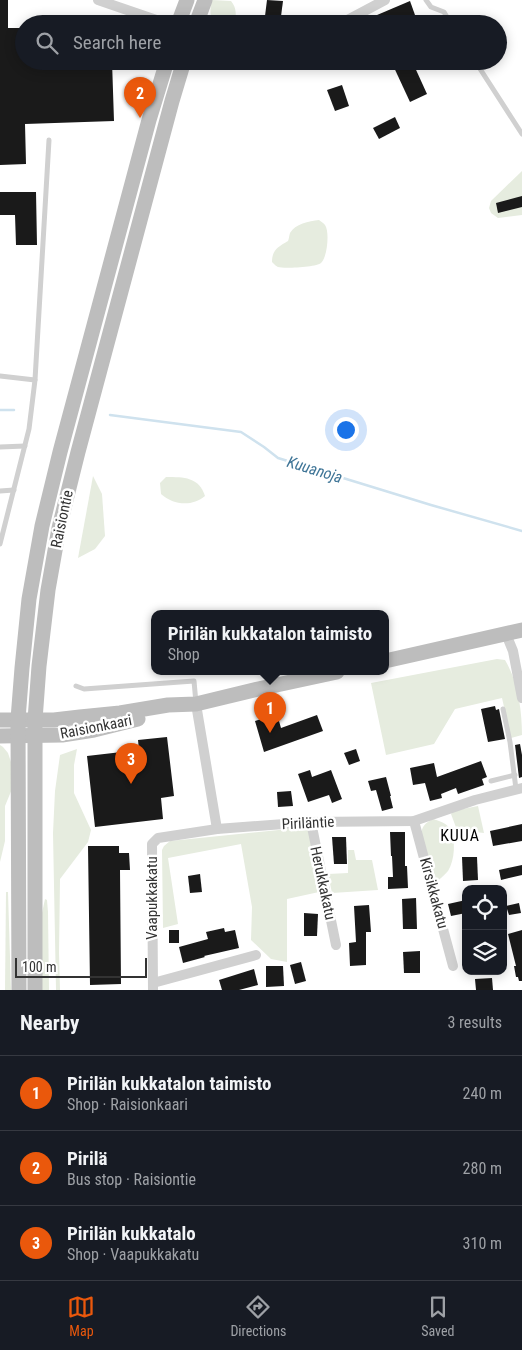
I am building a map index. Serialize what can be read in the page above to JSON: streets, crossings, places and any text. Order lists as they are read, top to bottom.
{
  "streets": {
    "main road": ["Raisiontie", "Raisionkaari"],
    "street": [
      "Piriläntie",
      "Herukkakatu",
      "Kirsikkakatu",
      "Vaapukkakatu"
    ]
  },
  "crossings": [
    ["Raisiontie", "Raisionkaari"],
    ["Piriläntie", "Herukkakatu"],
    ["Piriläntie", "Kirsikkakatu"],
    ["Piriläntie", "Vaapukkakatu"]
  ],
  "districts": ["KUUA"],
  "water": ["Kuuanoja"],
  "scale_bar": "100 m",
  "page": {
    "search": "Search here",
    "pins": ["2", "1", "3"],
    "popup": ["Pirilän kukkatalon taimisto", "Shop"],
    "scale": "100 m",
    "heading": ["Nearby", "3 results"],
    "list": [
      {
        "mark": "1",
        "name": "Pirilän kukkatalon taimisto",
        "note": "Shop · Raisionkaari",
        "value": "240 m"
      },
      {
        "mark": "2",
        "name": "Pirilä",
        "note": "Bus stop · Raisiontie",
        "value": "280 m"
      },
      {
        "mark": "3",
        "name": "Pirilän kukkatalo",
        "note": "Shop · Vaapukkakatu",
        "value": "310 m"
      }
    ],
    "nav": ["Map", "Directions", "Saved"]
  }
}
